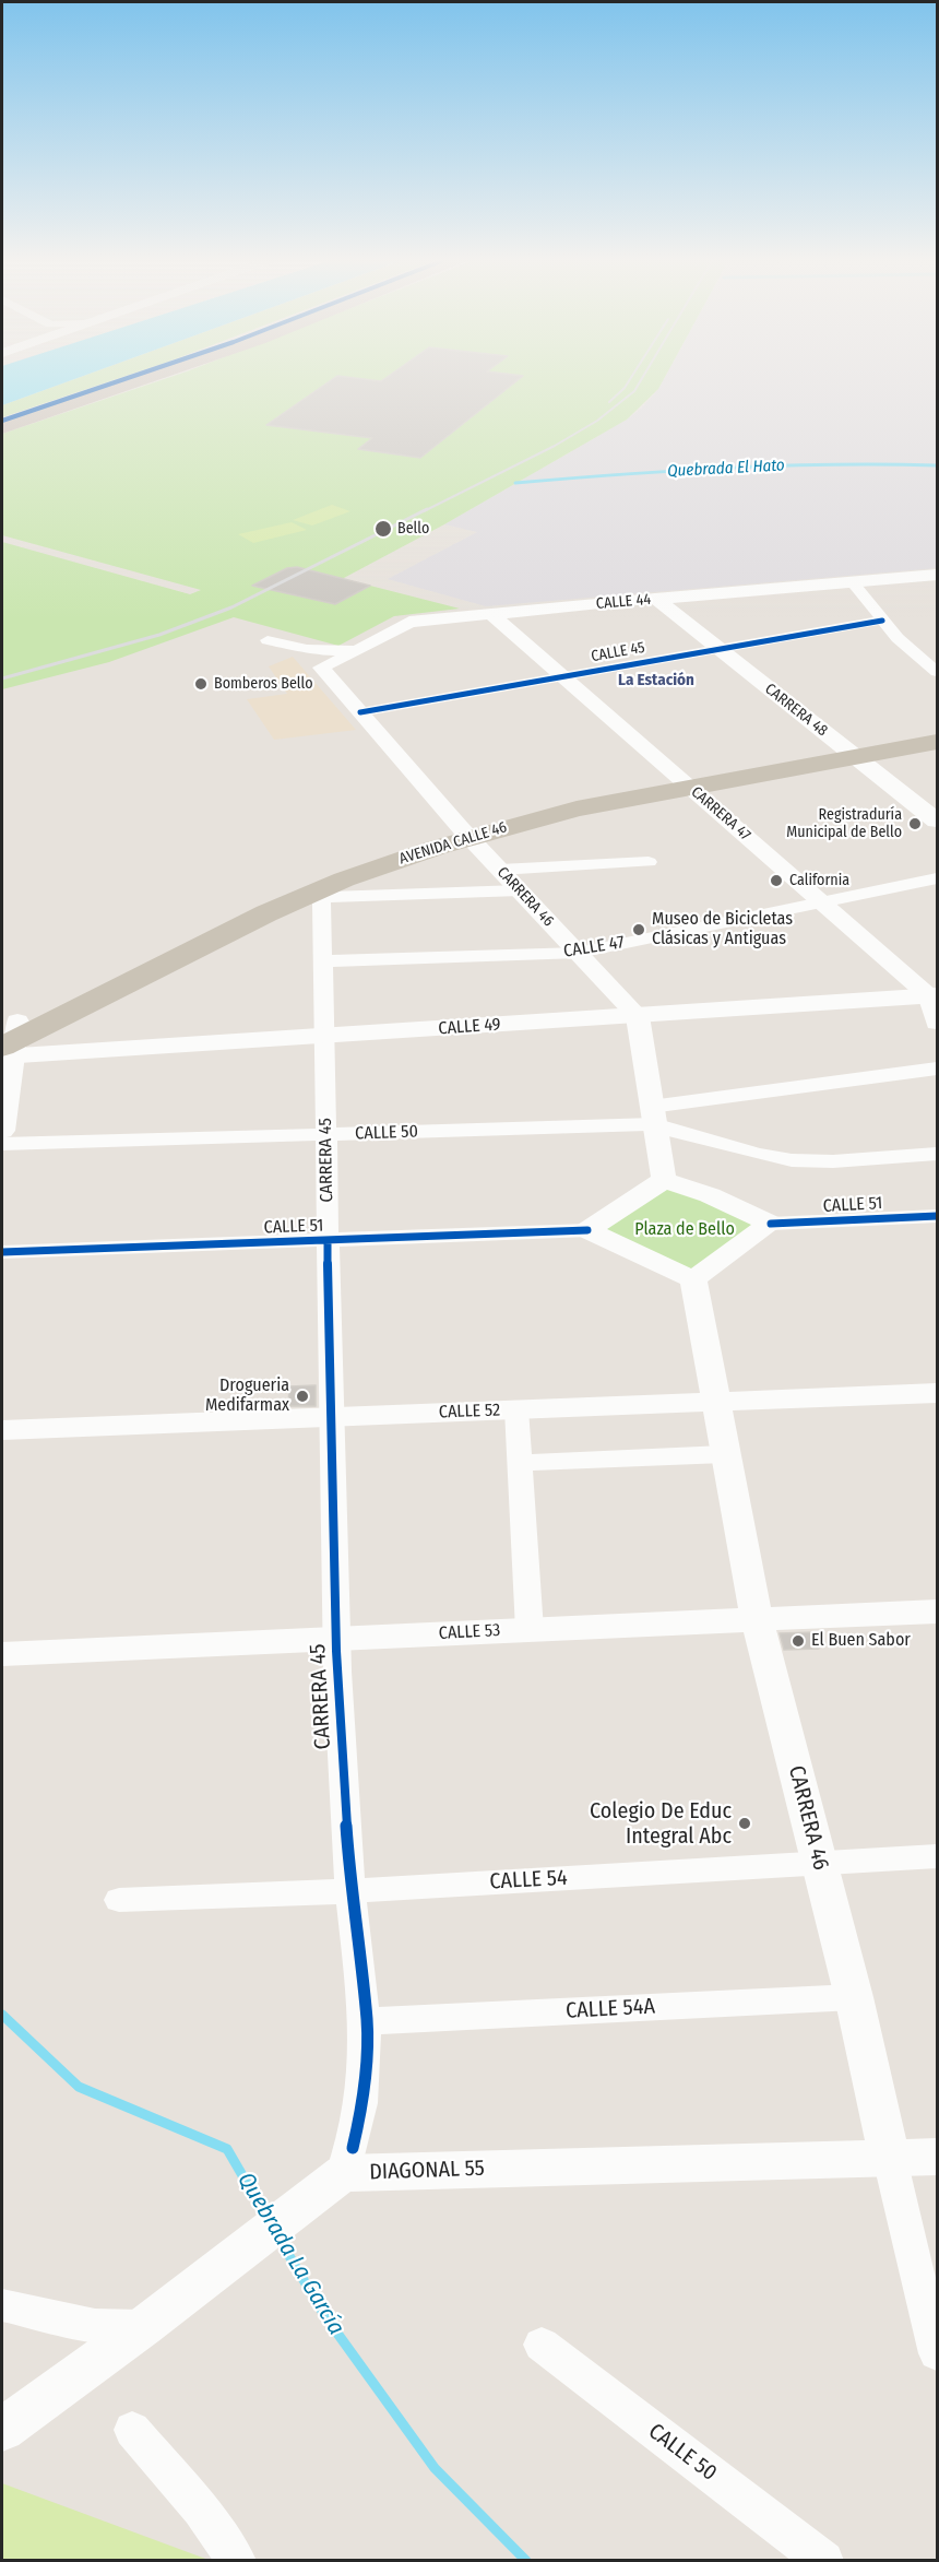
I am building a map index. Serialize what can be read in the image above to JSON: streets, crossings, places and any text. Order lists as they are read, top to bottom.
{
  "streets": {
    "main road": [
      "CALLE 44",
      "CARRERA 48",
      "AVENIDA CALLE 46",
      "CALLE 49"
    ],
    "street": [
      "CALLE 45",
      "CARRERA 47",
      "CARRERA 46",
      "CALLE 47",
      "CALLE 50",
      "CARRERA 45",
      "CALLE 51",
      "CALLE 52",
      "CALLE 53",
      "CALLE 54",
      "CALLE 54A",
      "DIAGONAL 55"
    ]
  },
  "crossings": [
    ["CALLE 44", "CARRERA 48"],
    ["CALLE 44", "CARRERA 47"],
    ["CALLE 44", "CARRERA 46"],
    ["CALLE 45", "CARRERA 48"],
    ["CALLE 45", "CARRERA 47"],
    ["CALLE 45", "CARRERA 46"],
    ["CARRERA 48", "AVENIDA CALLE 46"],
    ["CARRERA 47", "AVENIDA CALLE 46"],
    ["CARRERA 47", "CALLE 47"],
    ["CARRERA 47", "CALLE 49"],
    ["AVENIDA CALLE 46", "CARRERA 46"],
    ["AVENIDA CALLE 46", "CALLE 49"],
    ["AVENIDA CALLE 46", "CARRERA 45"],
    ["CARRERA 46", "CALLE 47"],
    ["CARRERA 46", "CALLE 49"],
    ["CARRERA 46", "CALLE 51"],
    ["CARRERA 46", "CALLE 52"],
    ["CARRERA 46", "CALLE 53"],
    ["CARRERA 46", "CALLE 54"],
    ["CARRERA 46", "CALLE 54A"],
    ["CARRERA 46", "DIAGONAL 55"],
    ["CALLE 47", "CARRERA 45"],
    ["CALLE 49", "CARRERA 45"],
    ["CALLE 50", "CARRERA 45"],
    ["CARRERA 45", "CALLE 51"],
    ["CARRERA 45", "CALLE 52"],
    ["CARRERA 45", "CALLE 53"],
    ["CARRERA 45", "CALLE 54"],
    ["CARRERA 45", "CALLE 54A"],
    ["CARRERA 45", "DIAGONAL 55"]
  ],
  "districts": ["La Estación"],
  "water": ["Quebrada El Hato", "Quebrada La García"],
  "parks": ["Plaza de Bello"],
  "places": [
    "Bello",
    "Bomberos Bello",
    "Registraduría Municipal de Bello",
    "California",
    "Museo de Bicicletas Clásicas y Antiguas",
    "Drogueria Medifarmax",
    "El Buen Sabor",
    "Colegio De Educ Integral Abc"
  ]
}
